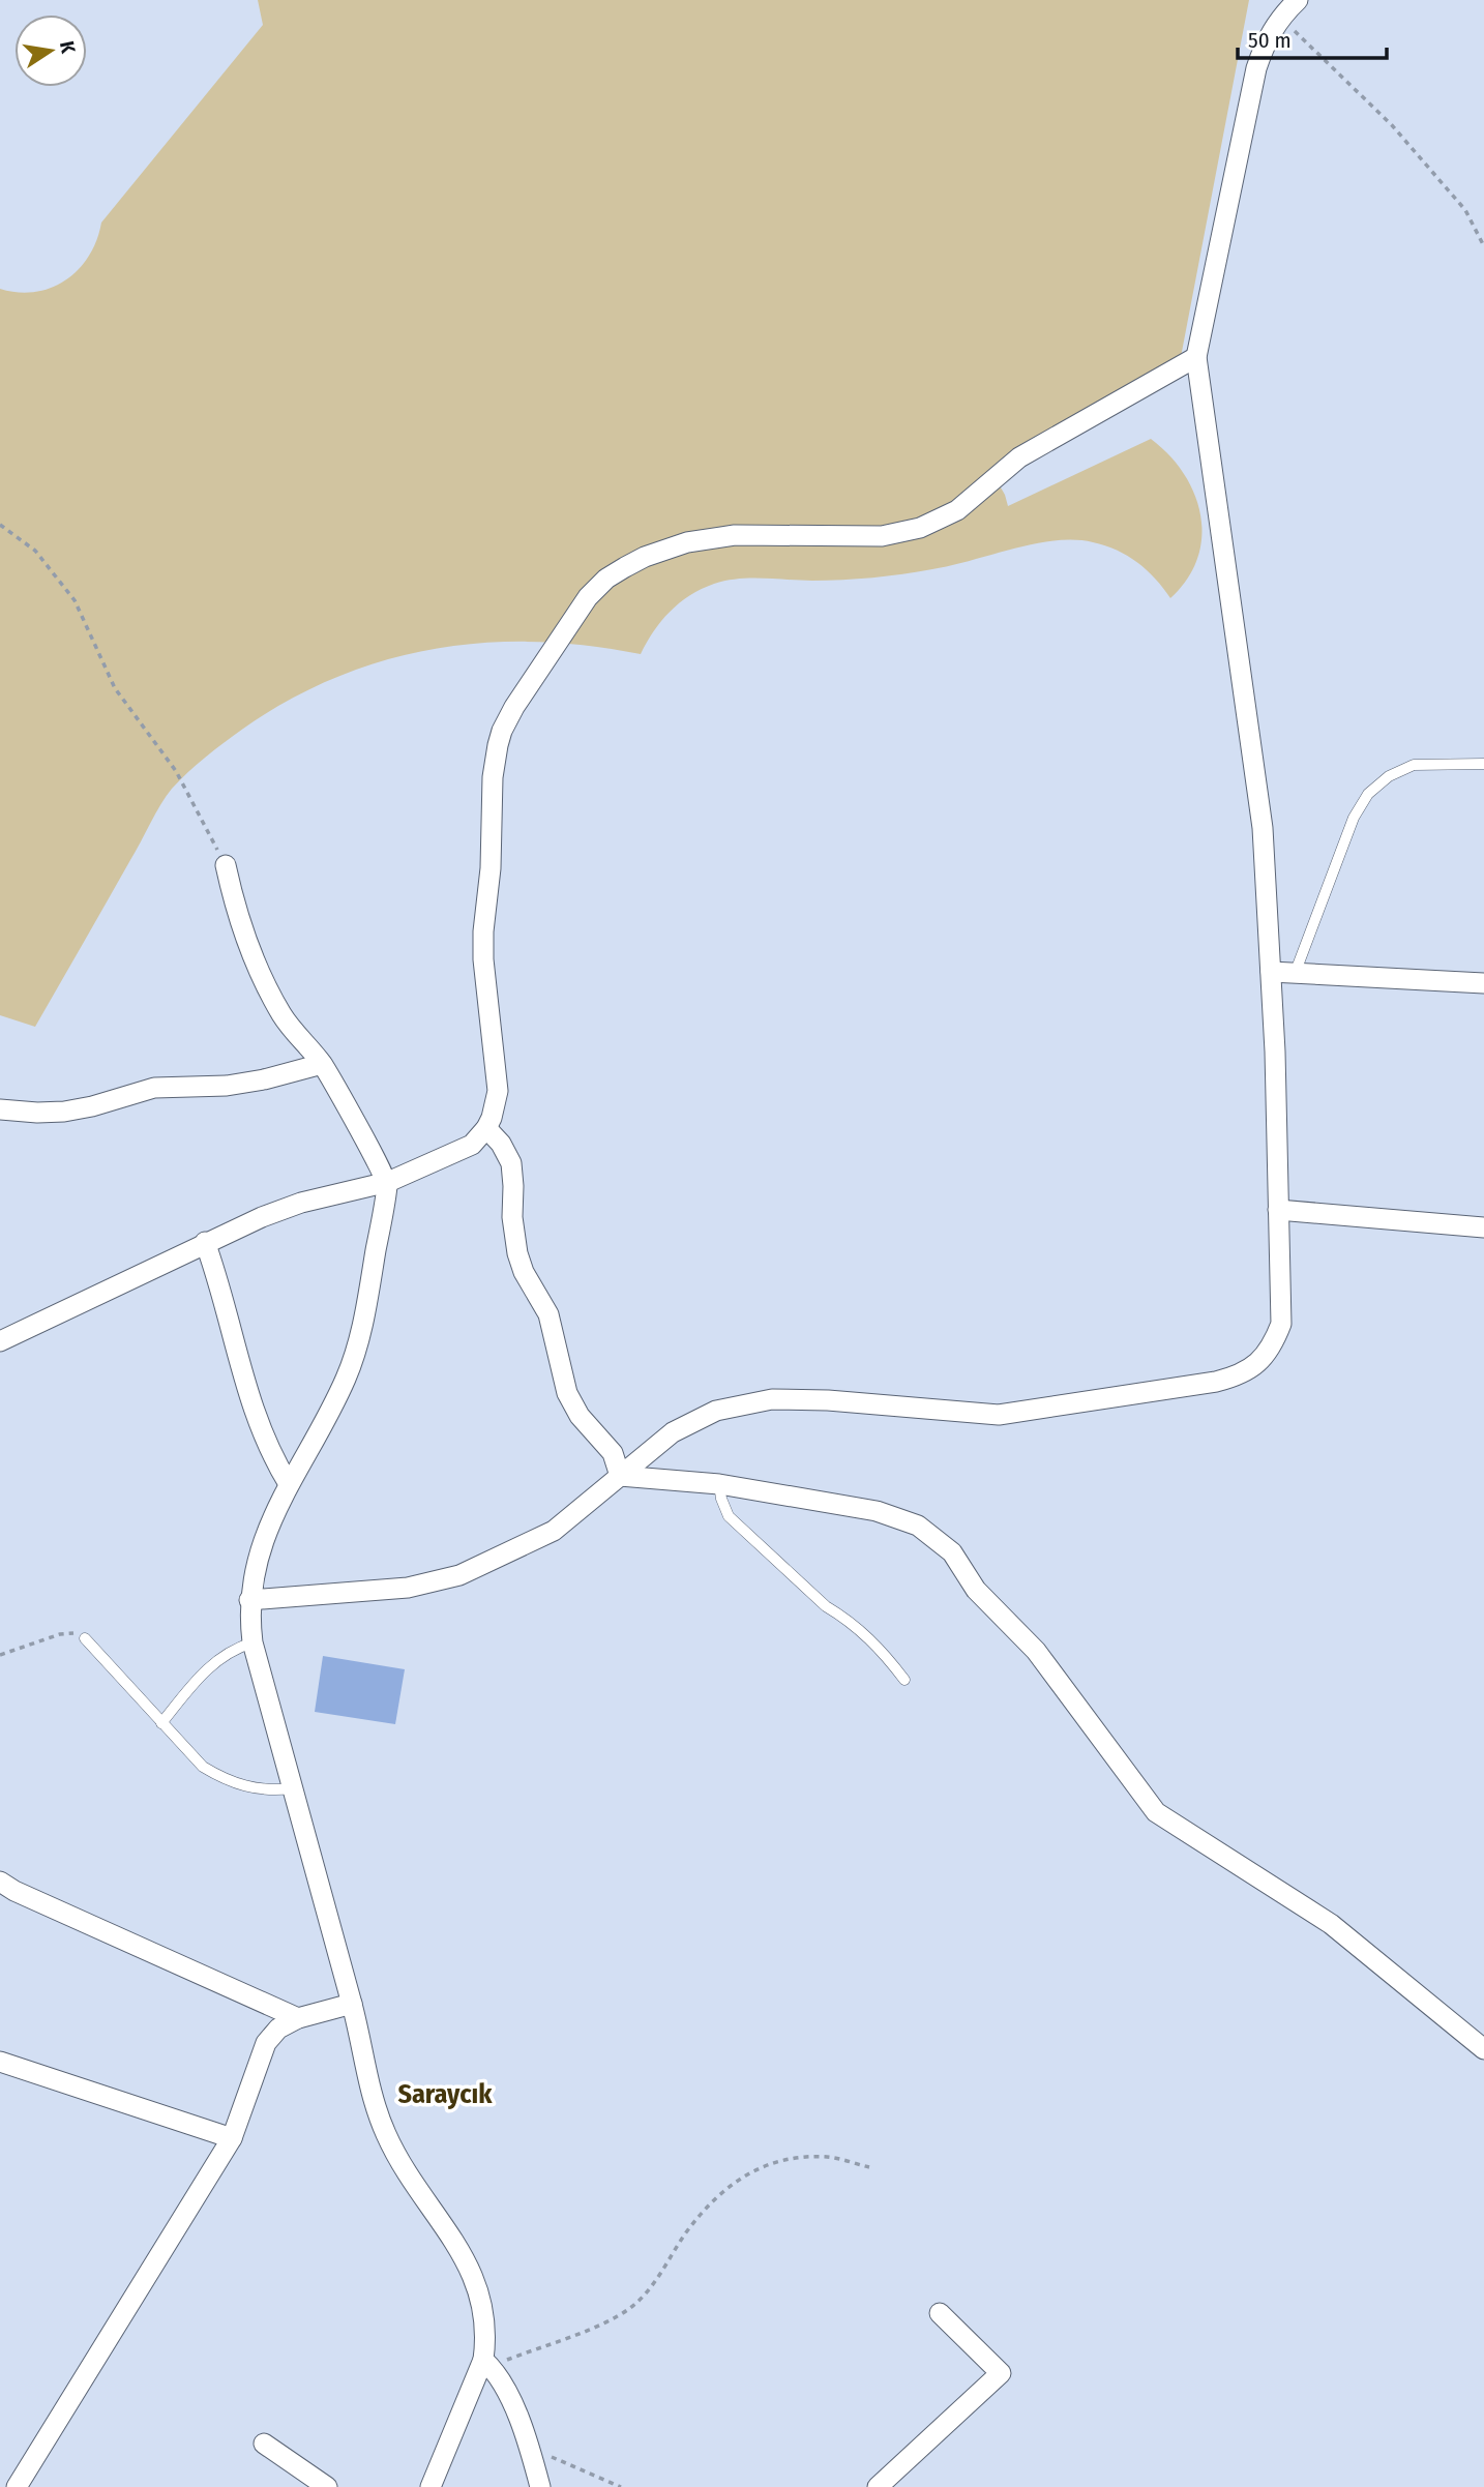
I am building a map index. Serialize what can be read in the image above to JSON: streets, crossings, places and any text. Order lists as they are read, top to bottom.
{
  "districts": ["Saraycık"],
  "scale_bar": "50 m",
  "north": "right"
}
